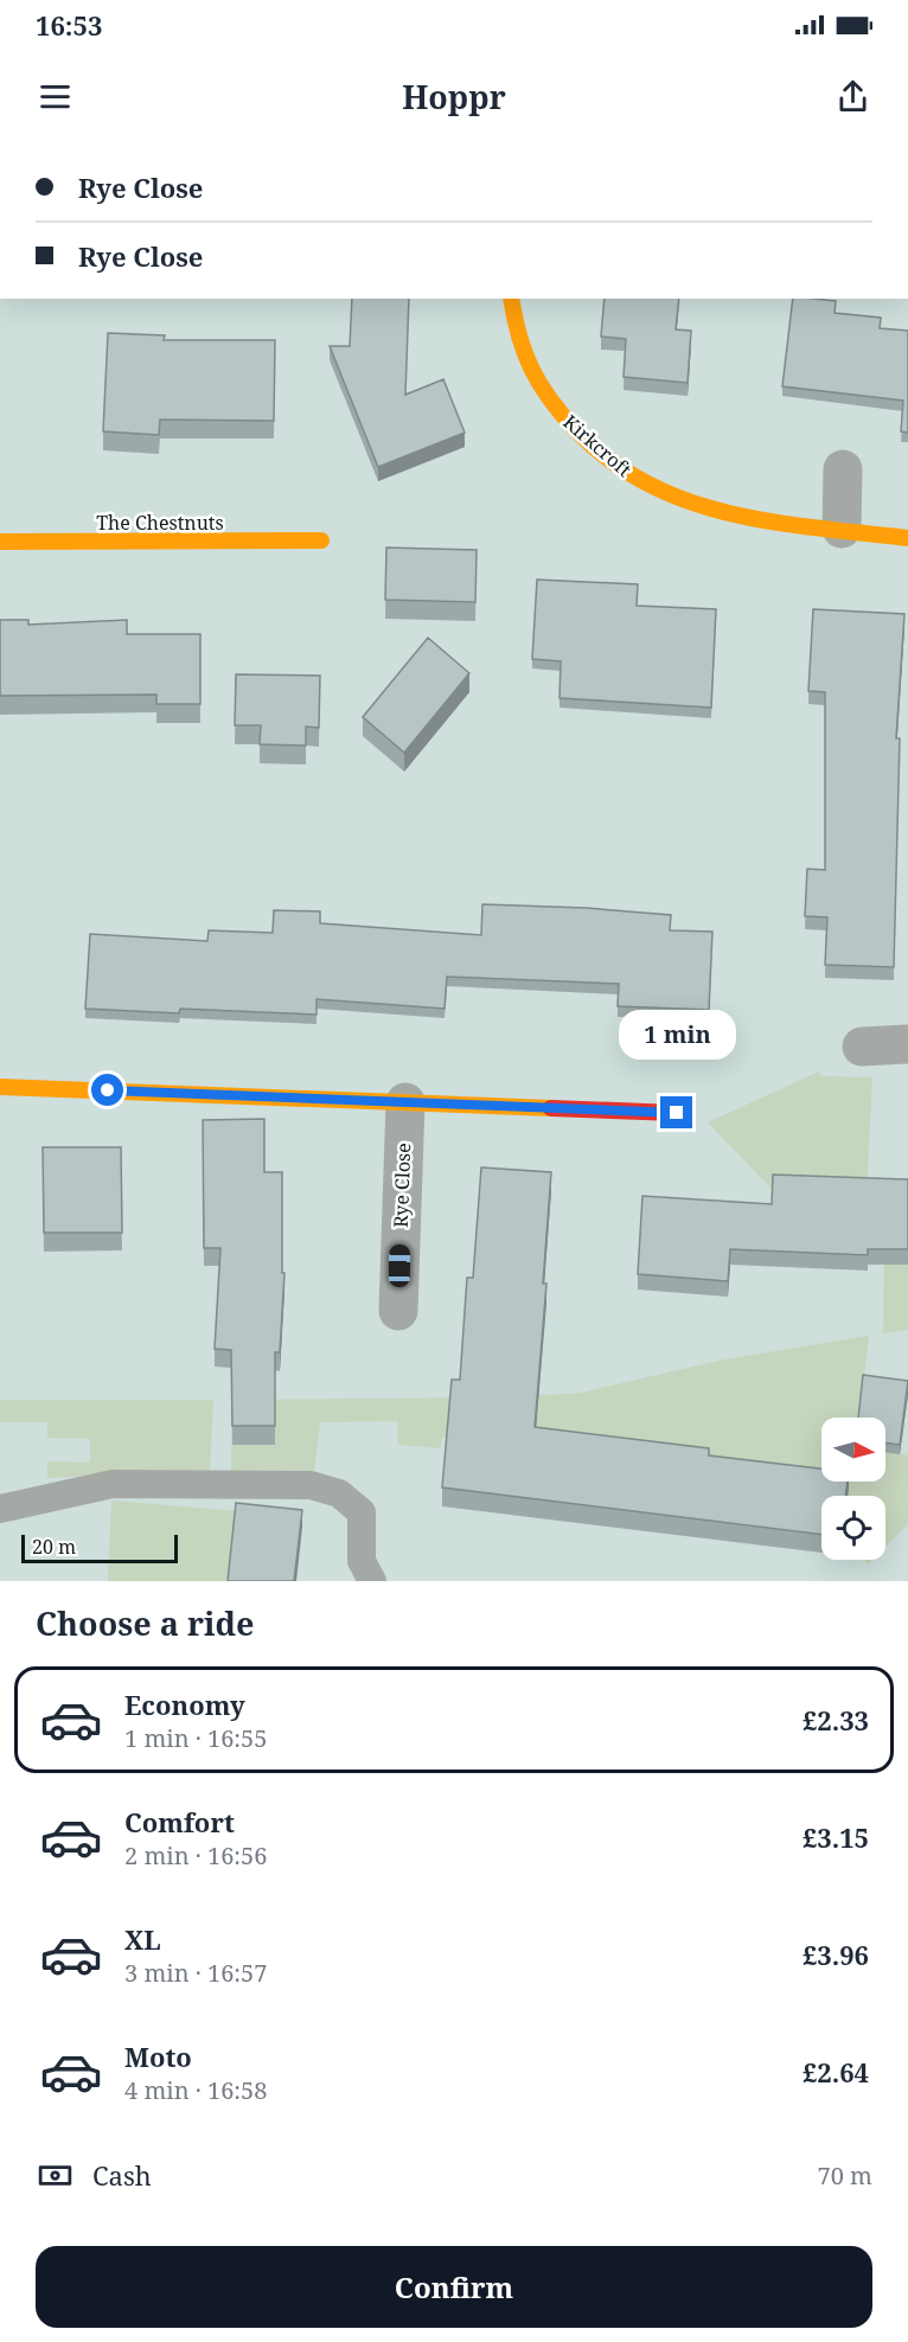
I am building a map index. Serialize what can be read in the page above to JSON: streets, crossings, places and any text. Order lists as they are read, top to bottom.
{
  "streets": {
    "street": ["Kirkcroft", "The Chestnuts", "Rye Close"]
  },
  "scale_bar": "20 m",
  "north": "right",
  "page": {
    "status": "16:53",
    "header": "Hoppr",
    "banner": ["Rye Close", "Rye Close"],
    "bubble": "1 min",
    "scale": "20 m",
    "heading": "Choose a ride",
    "list": [
      {
        "name": "Economy",
        "note": "1 min · 16:55",
        "value": "£2.33"
      },
      {
        "name": "Comfort",
        "note": "2 min · 16:56",
        "value": "£3.15"
      },
      {
        "name": "XL",
        "note": "3 min · 16:57",
        "value": "£3.96"
      },
      {
        "name": "Moto",
        "note": "4 min · 16:58",
        "value": "£2.64"
      }
    ],
    "pay": ["Cash", "70 m"],
    "buttons": "Confirm"
  }
}
